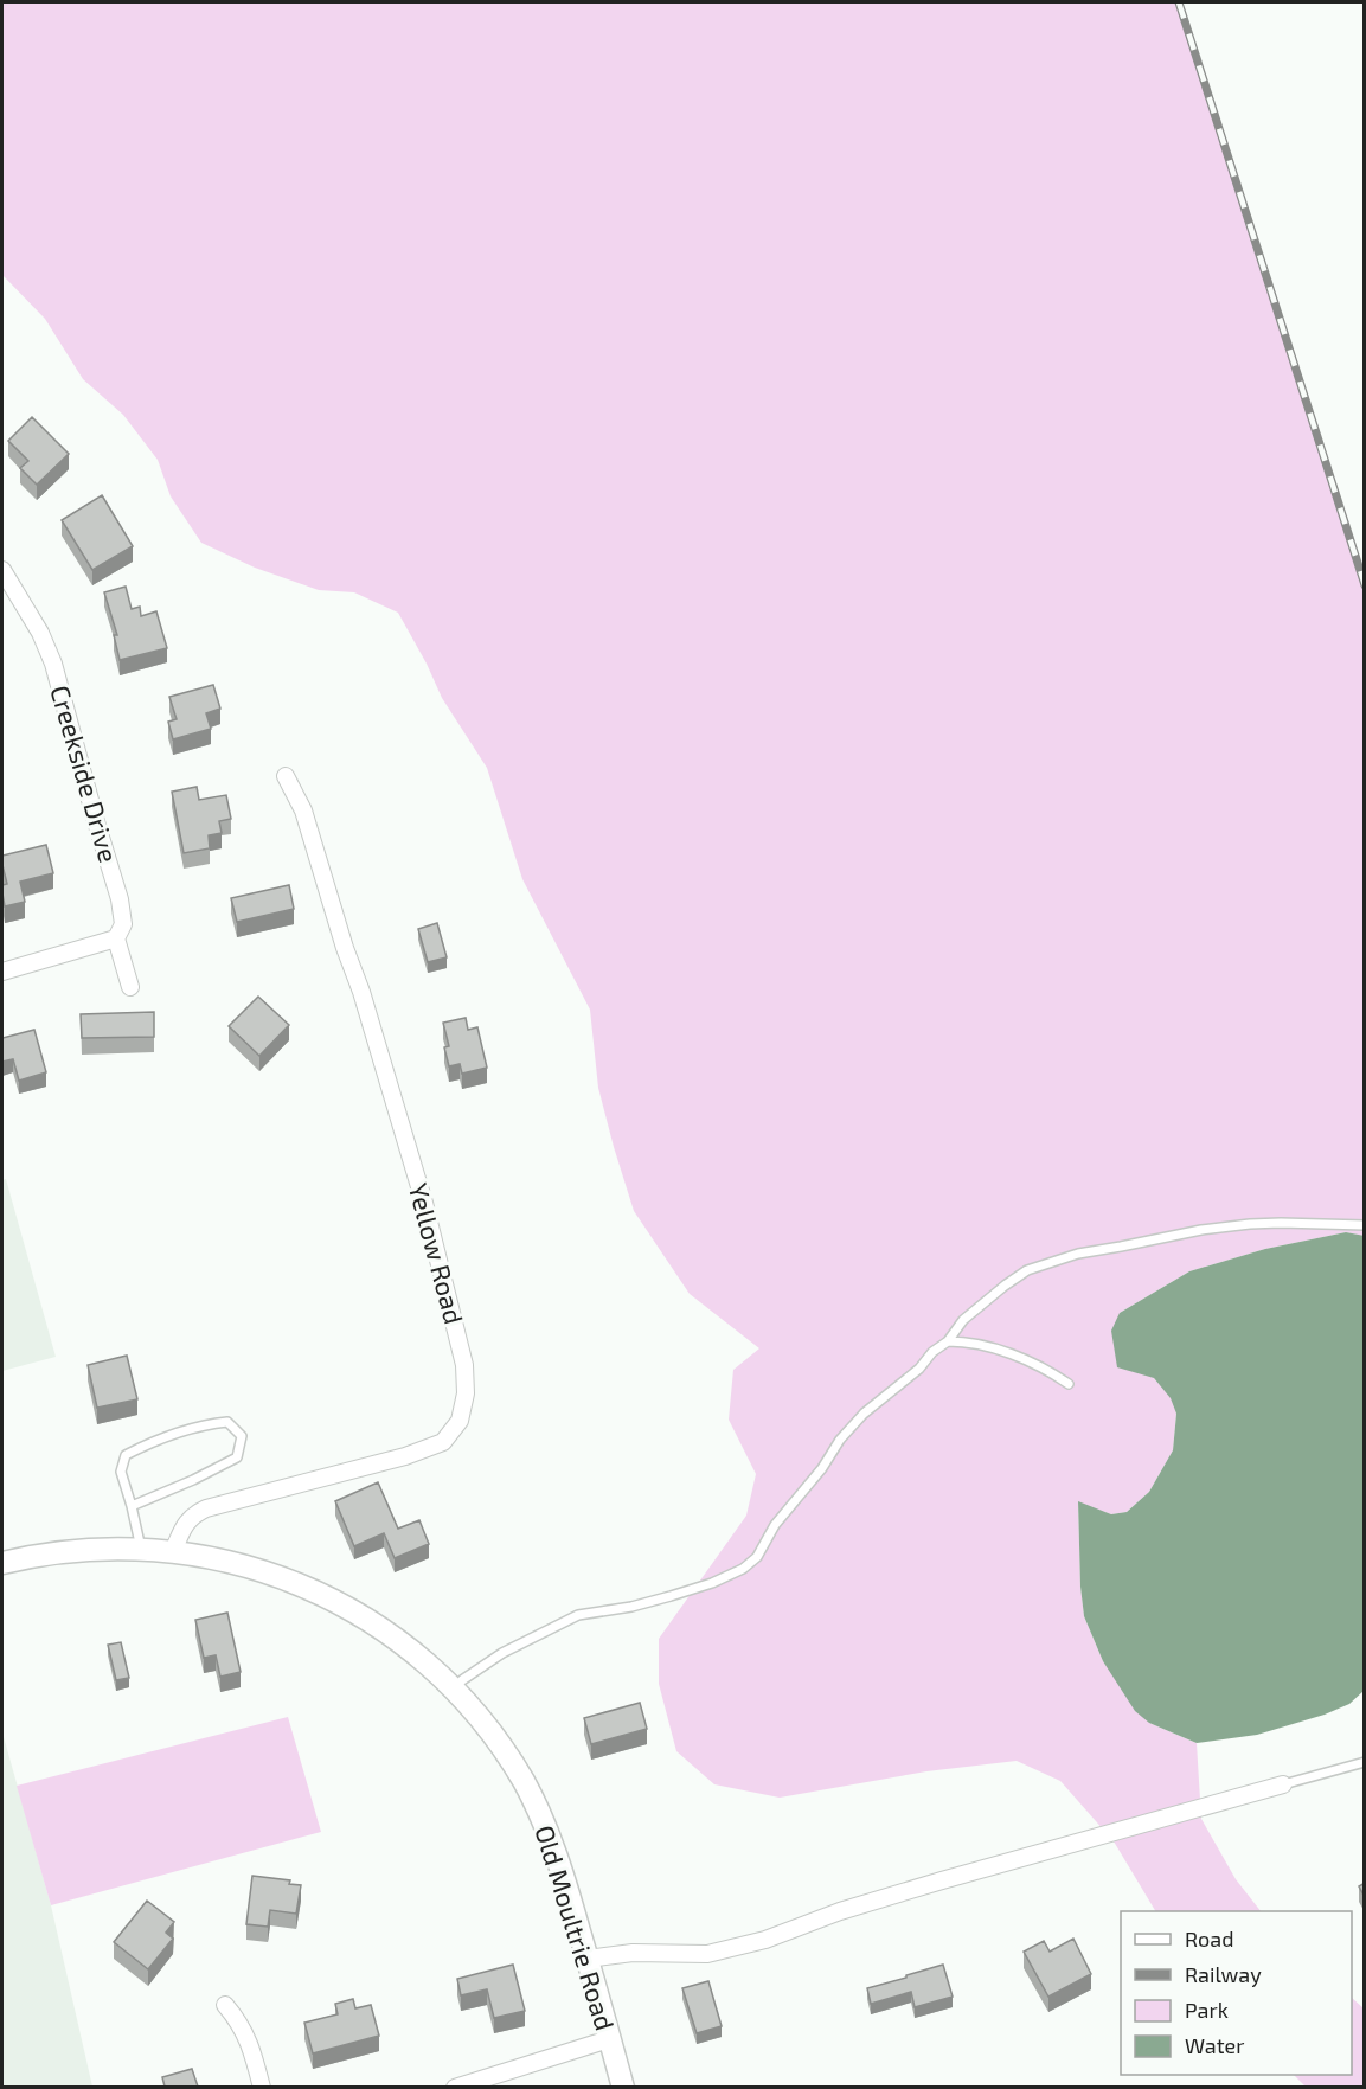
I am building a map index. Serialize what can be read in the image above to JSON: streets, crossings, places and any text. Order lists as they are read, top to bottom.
{
  "streets": {
    "main road": ["Old Moultrie Road"],
    "street": ["Creekside Drive", "Yellow Road"]
  },
  "crossings": [
    ["Yellow Road", "Old Moultrie Road"]
  ],
  "legend": [
    "Road",
    "Railway",
    "Park",
    "Water"
  ]
}
